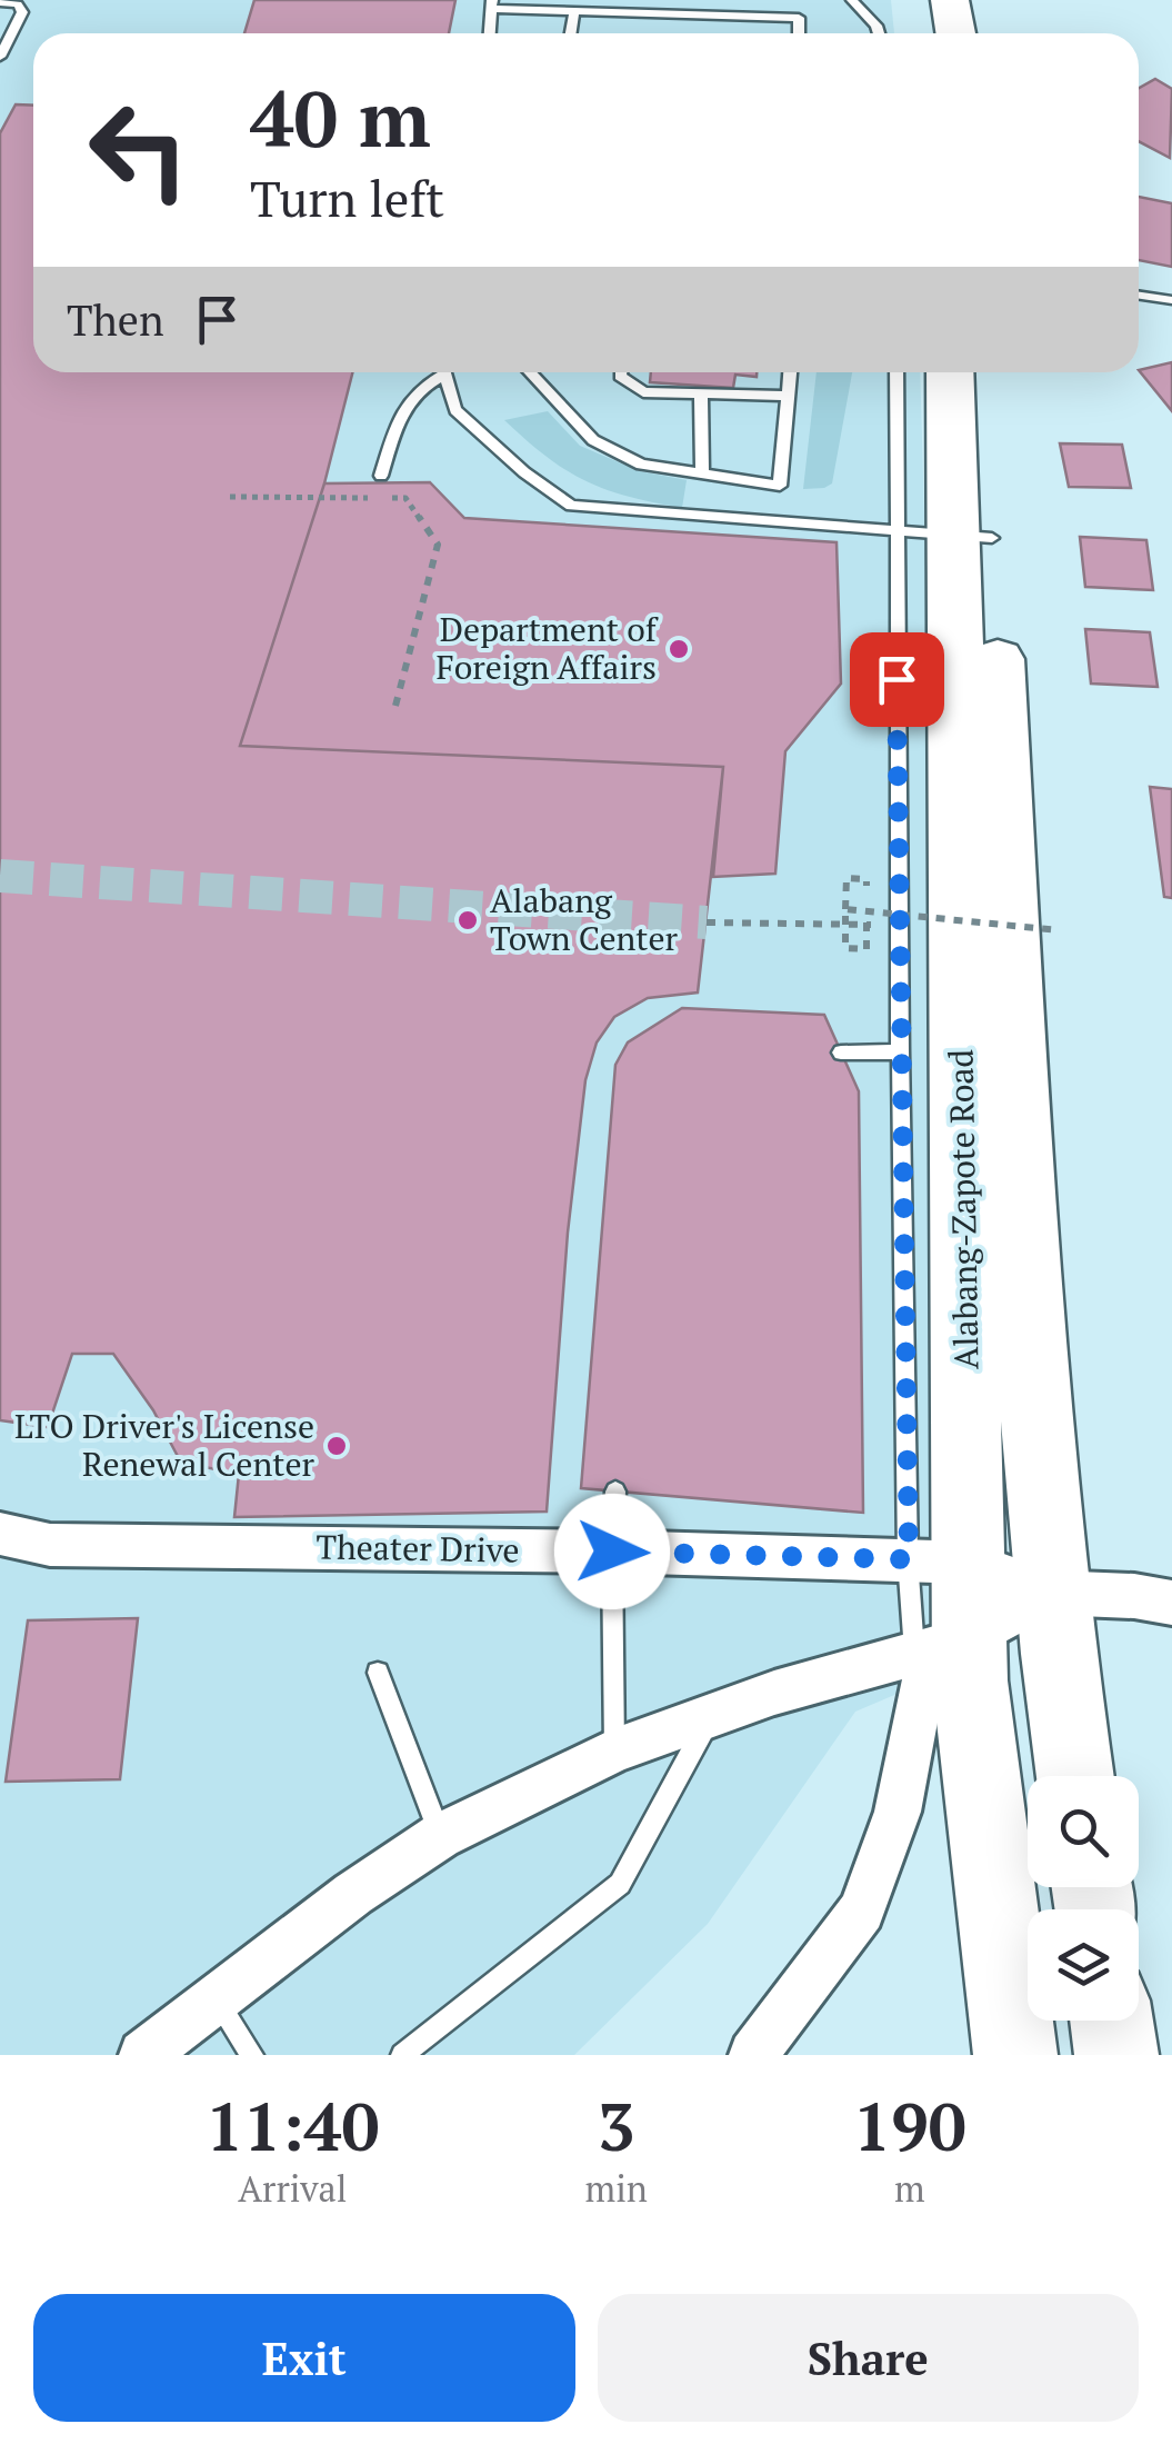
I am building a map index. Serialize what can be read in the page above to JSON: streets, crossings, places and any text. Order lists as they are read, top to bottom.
{
  "streets": {
    "highway": ["Alabang-Zapote Road"],
    "street": ["Theater Drive"]
  },
  "crossings": [
    ["Alabang-Zapote Road", "Theater Drive"]
  ],
  "places": ["Department of Foreign Affairs", "Alabang Town Center", "LTO Driver's License Renewal Center"],
  "page": {
    "turn": ["40 m", "Turn left"],
    "then": "Then",
    "eta": [
      "11:40",
      "Arrival",
      "3",
      "min",
      "190",
      "m"
    ],
    "buttons": ["Exit", "Share"]
  }
}
